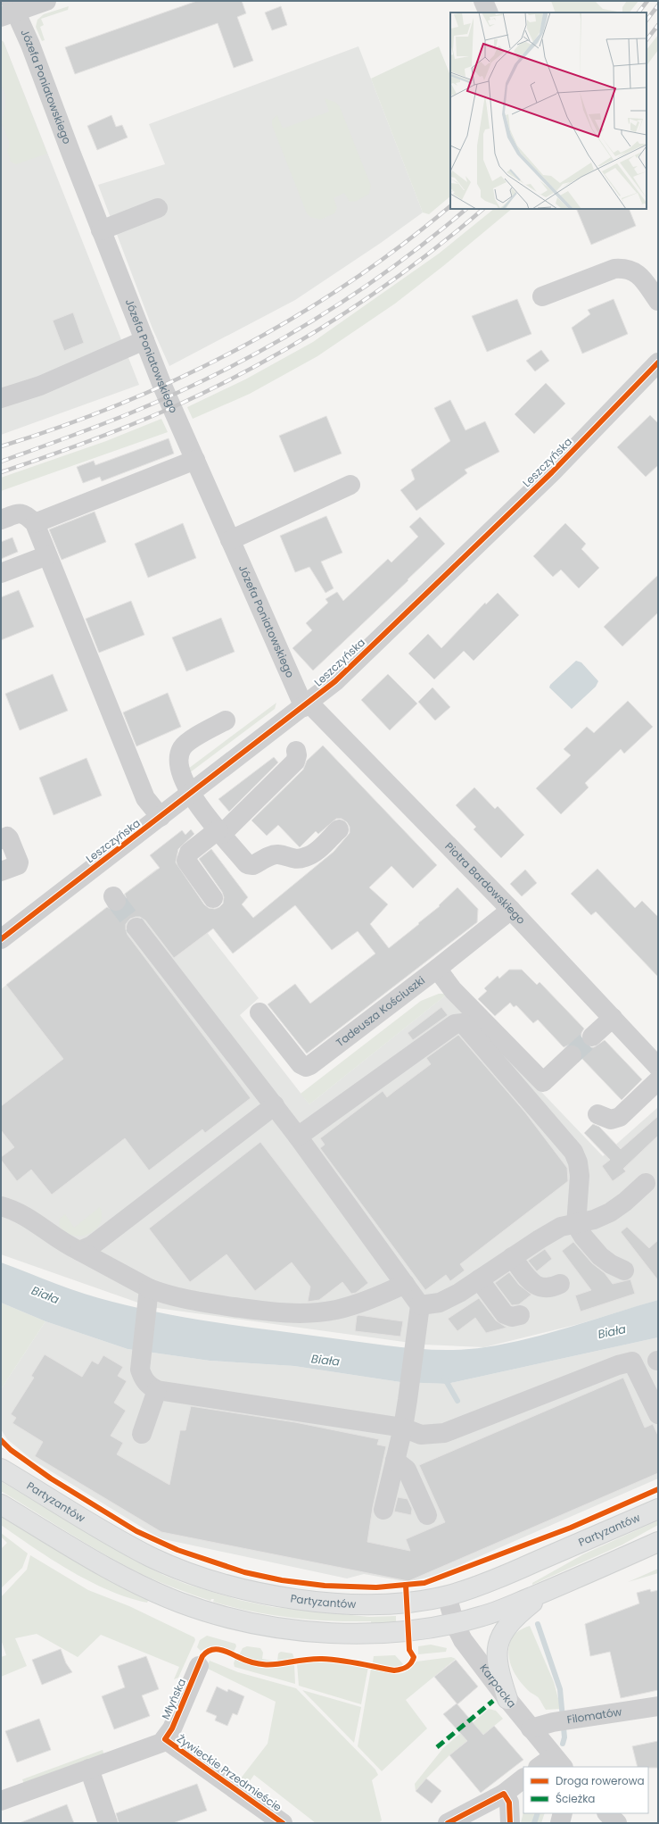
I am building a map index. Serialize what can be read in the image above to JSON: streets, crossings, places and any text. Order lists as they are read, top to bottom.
{
  "streets": {
    "main road": ["Partyzantów"],
    "street": [
      "Józefa Poniatowskiego",
      "Leszczyńska",
      "Piotra Bardowskiego",
      "Tadeusza Kościuszki",
      "Karpacka",
      "Młyńska",
      "Filomatów",
      "Żywieckie Przedmieście"
    ]
  },
  "crossings": [
    ["Józefa Poniatowskiego", "Leszczyńska"],
    ["Józefa Poniatowskiego", "Piotra Bardowskiego"],
    ["Leszczyńska", "Piotra Bardowskiego"],
    ["Piotra Bardowskiego", "Tadeusza Kościuszki"],
    ["Partyzantów", "Karpacka"],
    ["Karpacka", "Filomatów"],
    ["Młyńska", "Żywieckie Przedmieście"]
  ],
  "water": ["Biała"],
  "legend": ["Droga rowerowa", "Ścieżka"]
}
